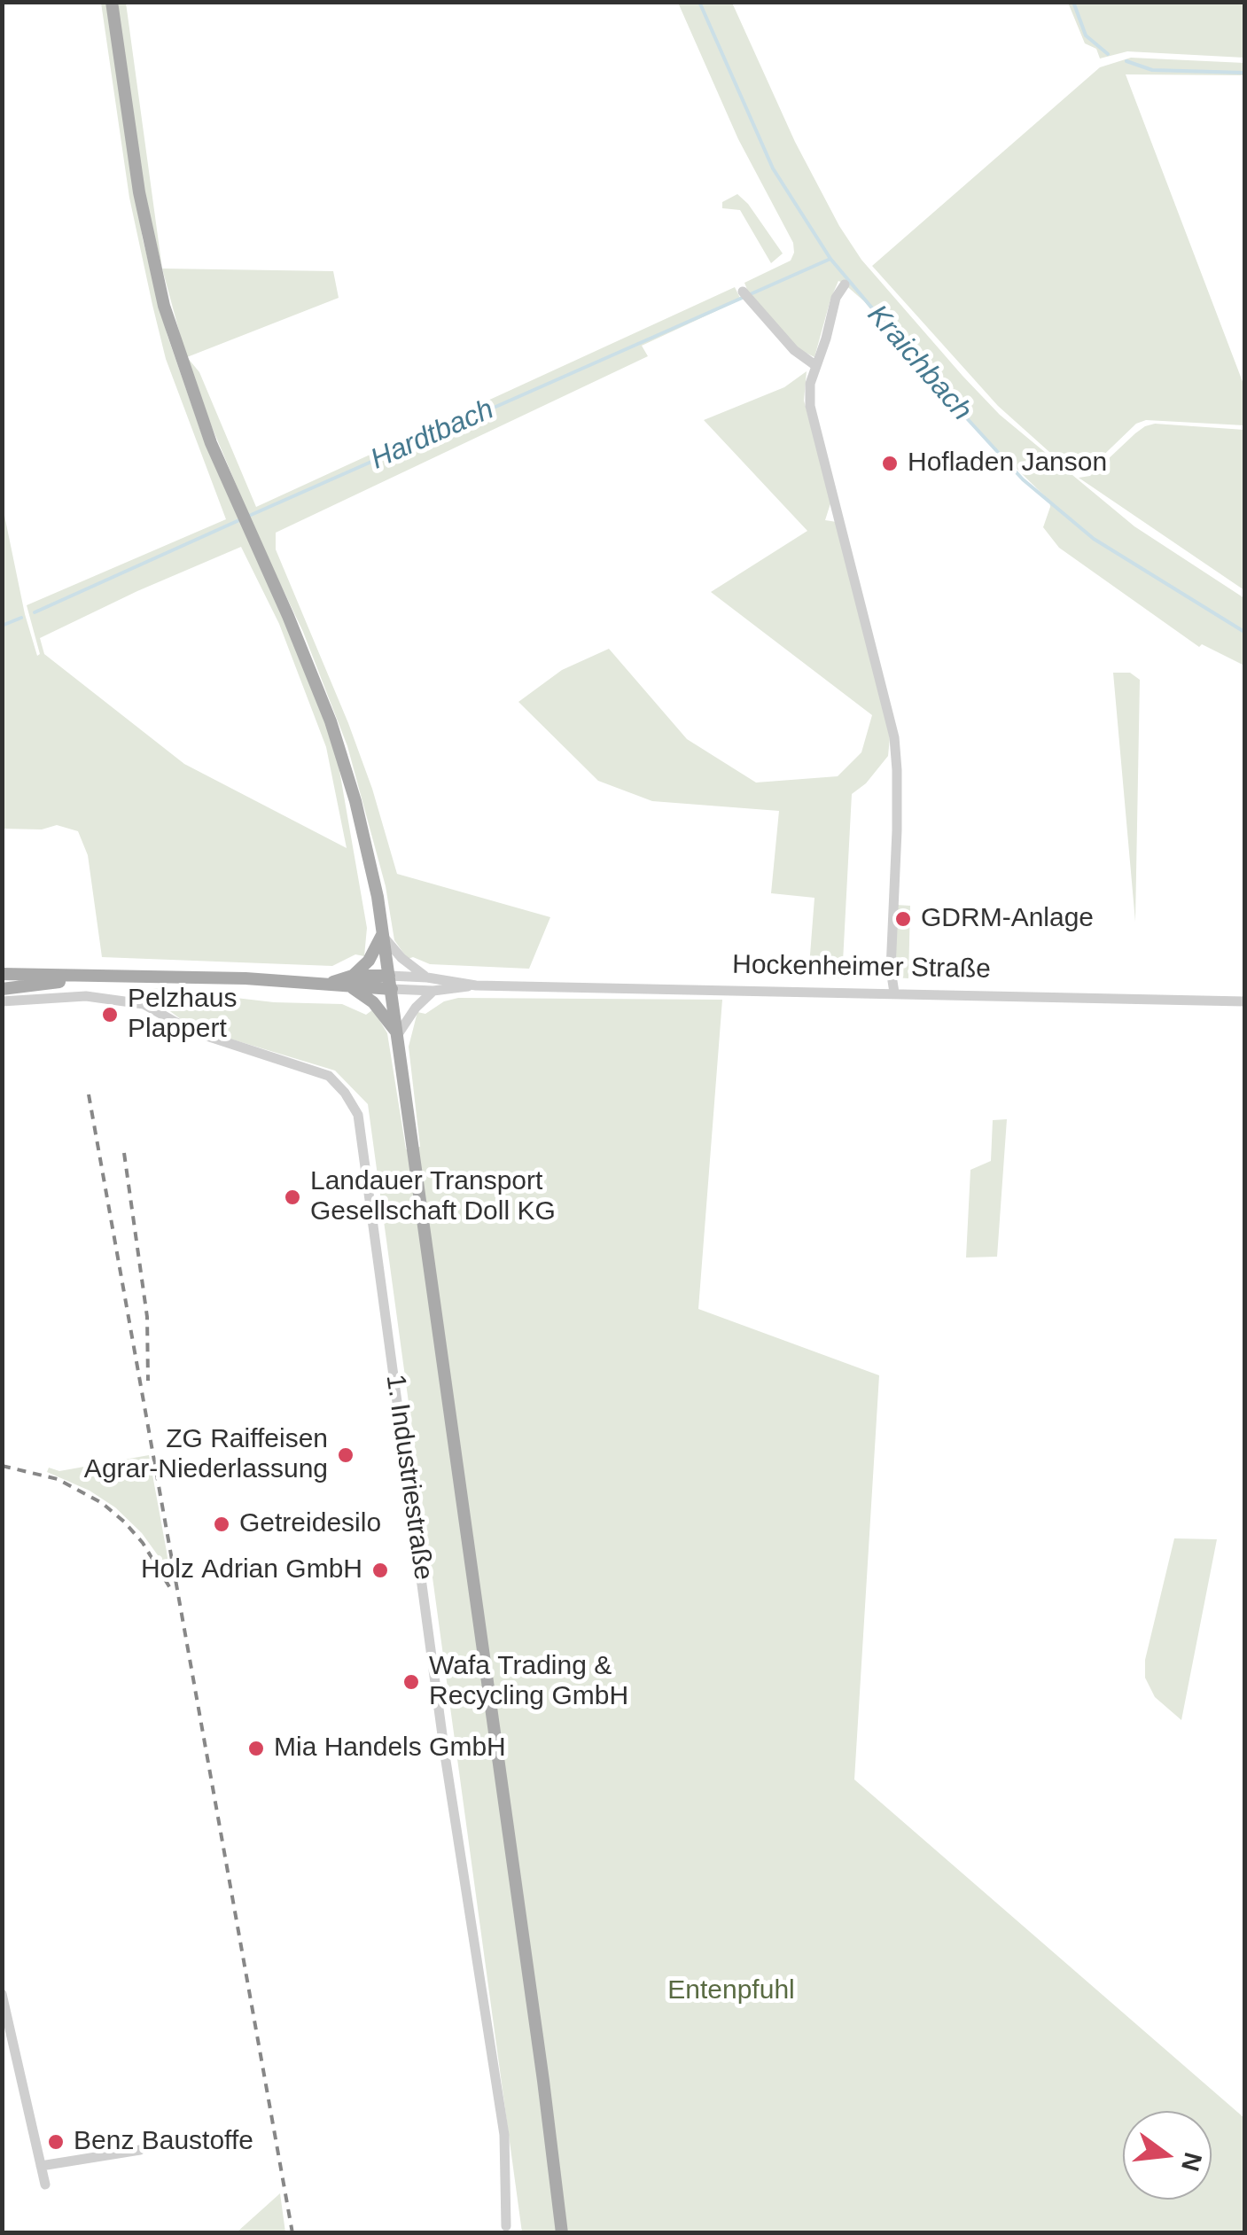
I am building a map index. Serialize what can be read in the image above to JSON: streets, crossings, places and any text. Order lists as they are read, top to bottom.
{
  "streets": {
    "main road": ["Hockenheimer Straße"],
    "street": ["1. Industriestraße"]
  },
  "water": ["Kraichbach", "Hardtbach"],
  "parks": ["Entenpfuhl"],
  "places": [
    "Hofladen Janson",
    "GDRM-Anlage",
    "Pelzhaus Plappert",
    "Landauer Transport Gesellschaft Doll KG",
    "ZG Raiffeisen Agrar-Niederlassung",
    "Getreidesilo",
    "Holz Adrian GmbH",
    "Wafa Trading & Recycling GmbH",
    "Mia Handels GmbH",
    "Benz Baustoffe"
  ],
  "north": "right"
}
